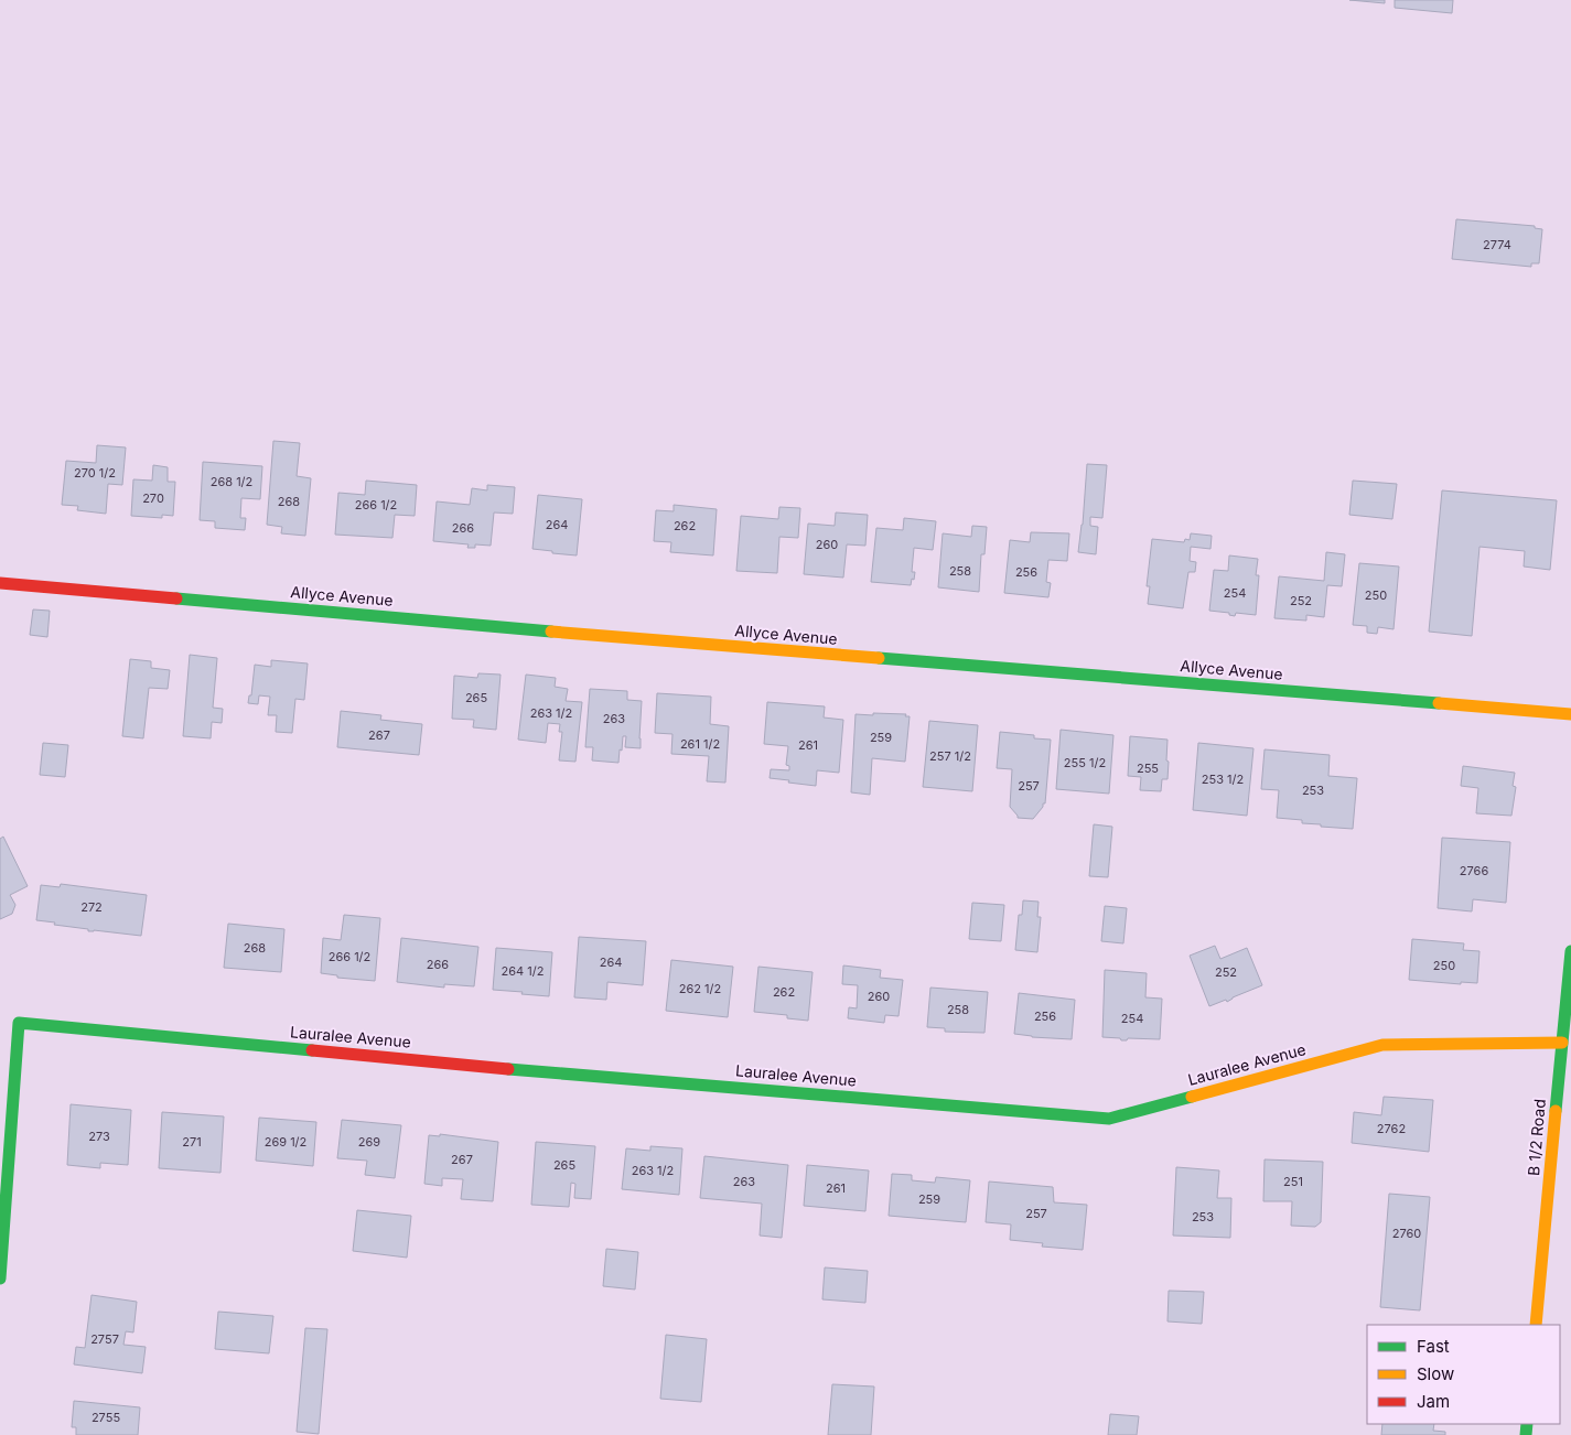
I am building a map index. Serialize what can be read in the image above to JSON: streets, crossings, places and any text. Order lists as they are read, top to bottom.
{
  "streets": {
    "street": ["Allyce Avenue", "Lauralee Avenue", "B 1/2 Road"]
  },
  "crossings": [
    ["Lauralee Avenue", "B 1/2 Road"]
  ],
  "house_numbers": [
    "2774",
    "270 1/2",
    "268 1/2",
    "270",
    "268",
    "266 1/2",
    "264",
    "262",
    "266",
    "260",
    "258",
    "256",
    "254",
    "250",
    "252",
    "265",
    "263 1/2",
    "263",
    "267",
    "259",
    "261 1/2",
    "261",
    "257 1/2",
    "255 1/2",
    "255",
    "253 1/2",
    "257",
    "253",
    "2766",
    "272",
    "268",
    "266 1/2",
    "264",
    "266",
    "250",
    "264 1/2",
    "252",
    "262 1/2",
    "262",
    "260",
    "258",
    "256",
    "254",
    "2762",
    "273",
    "271",
    "269 1/2",
    "269",
    "267",
    "265",
    "263 1/2",
    "263",
    "251",
    "261",
    "259",
    "257",
    "253",
    "2760",
    "2757",
    "2755"
  ],
  "legend": ["Fast", "Slow", "Jam"]
}
